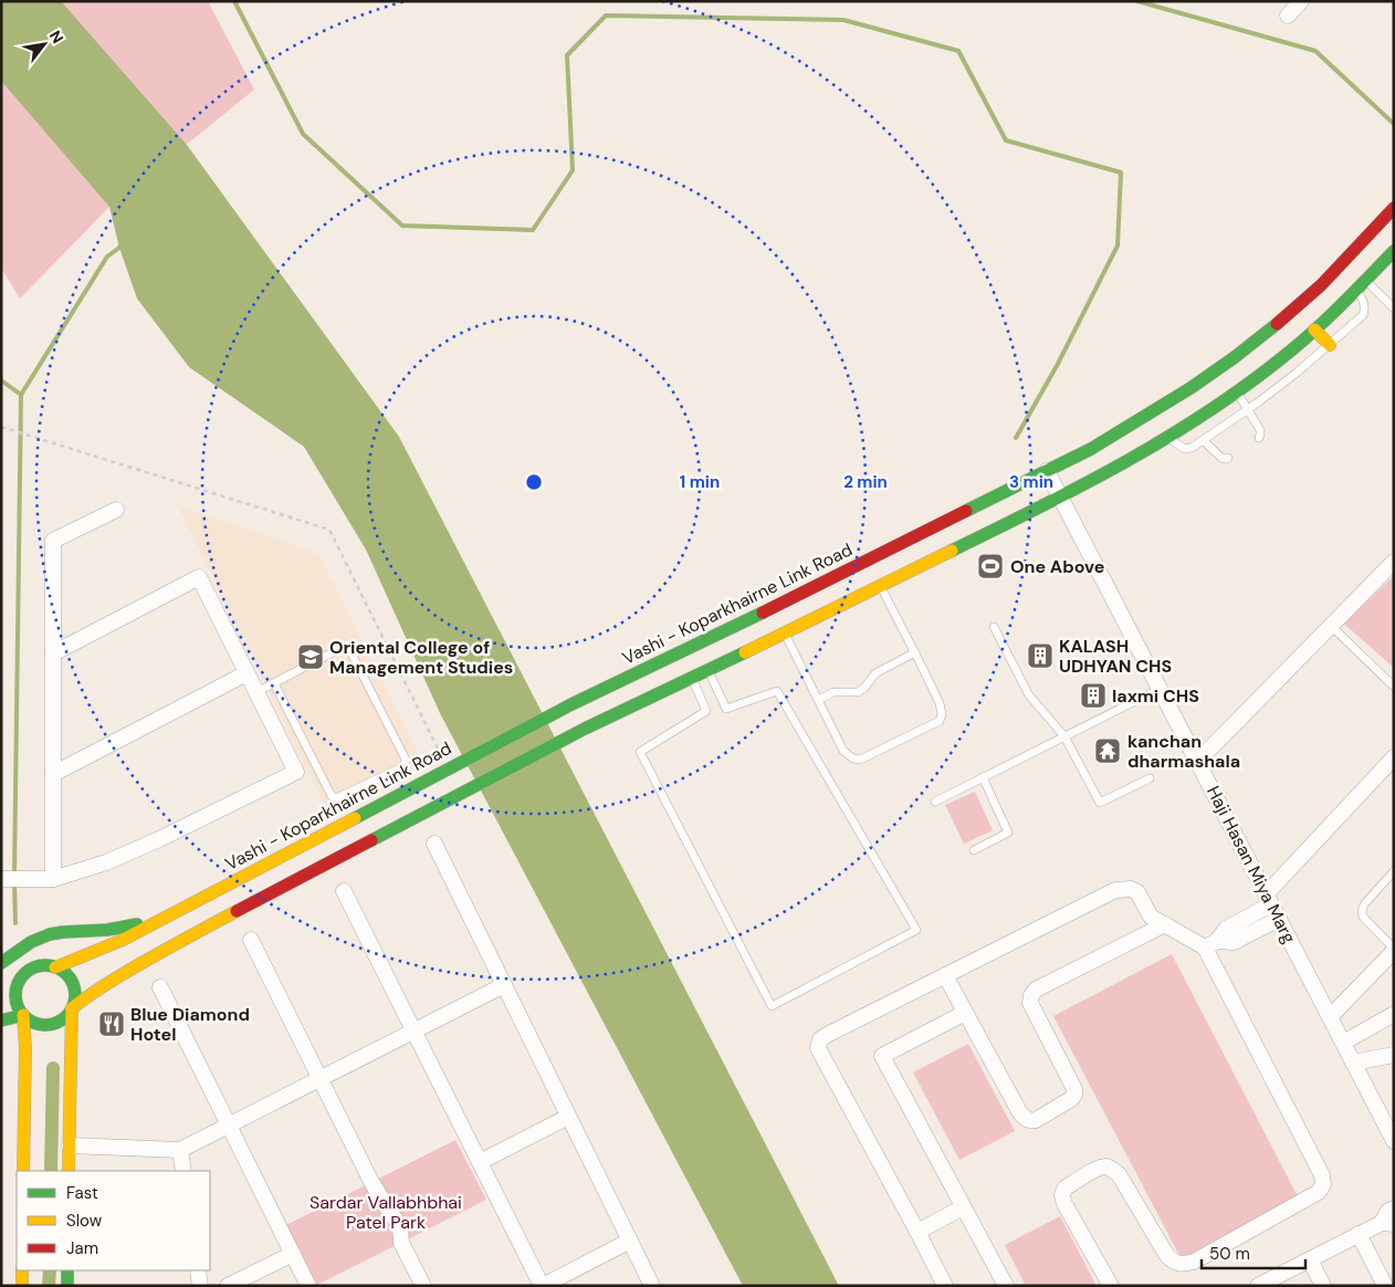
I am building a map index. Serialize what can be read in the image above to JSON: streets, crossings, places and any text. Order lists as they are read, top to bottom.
{
  "streets": {
    "main road": ["Vashi - Koparkhairne Link Road"],
    "street": ["Haji Hasan Miya Marg"]
  },
  "crossings": [
    ["Vashi - Koparkhairne Link Road", "Haji Hasan Miya Marg"]
  ],
  "parks": ["Sardar Vallabhbhai Patel Park"],
  "places": {
    "sports": ["One Above"],
    "building": ["KALASH UDHYAN CHS", "laxmi CHS"],
    "school or university": ["Oriental College of Management Studies"],
    "temple": ["kanchan dharmashala"],
    "restaurant": ["Blue Diamond Hotel"]
  },
  "legend": ["Fast", "Slow", "Jam"],
  "scale_bar": "50 m",
  "north": "top right",
  "rings": ["1 min", "2 min", "3 min"]
}
